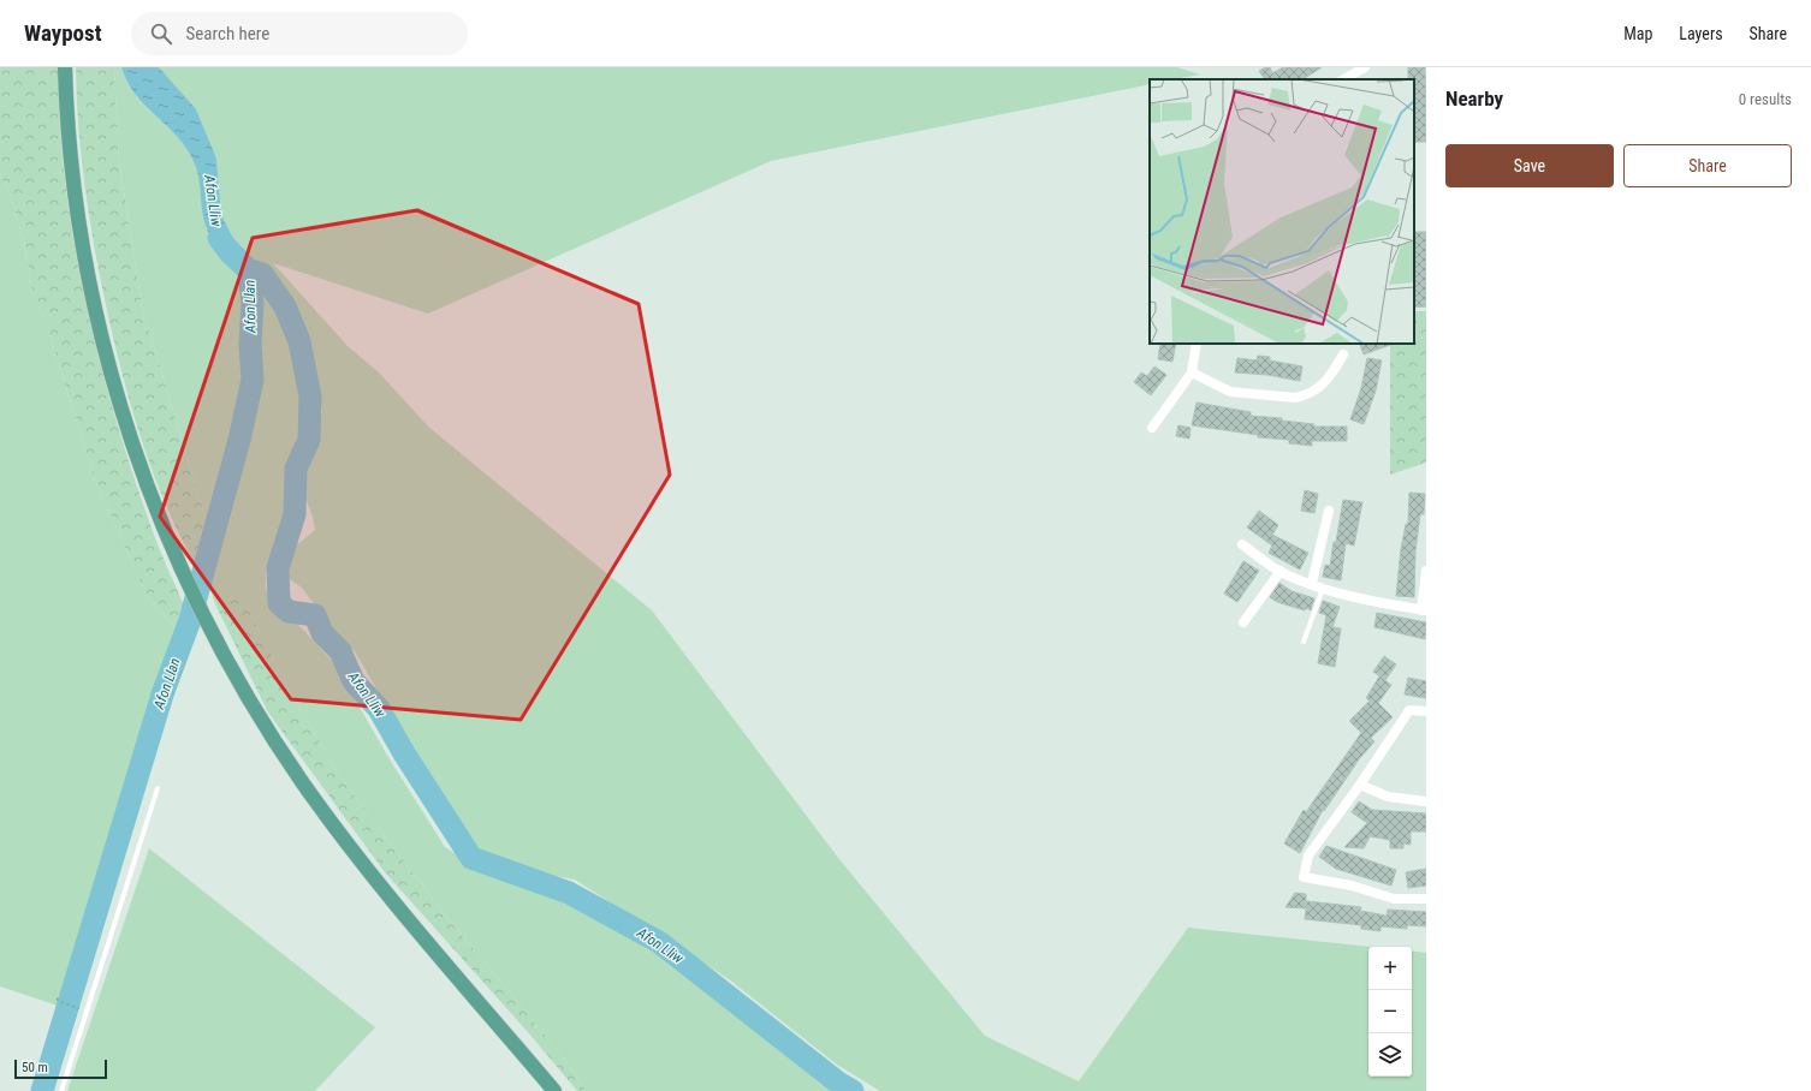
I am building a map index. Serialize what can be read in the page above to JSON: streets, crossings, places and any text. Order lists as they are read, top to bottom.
{
  "water": ["Afon Lliw", "Afon Llan"],
  "scale_bar": "50 m",
  "page": {
    "header": "Waypost",
    "search": "Search here",
    "nav": ["Map", "Layers", "Share"],
    "heading": ["Nearby", "0 results"],
    "buttons": ["Save", "Share"],
    "map_buttons": ["+", "−"],
    "scale": "50 m"
  }
}
